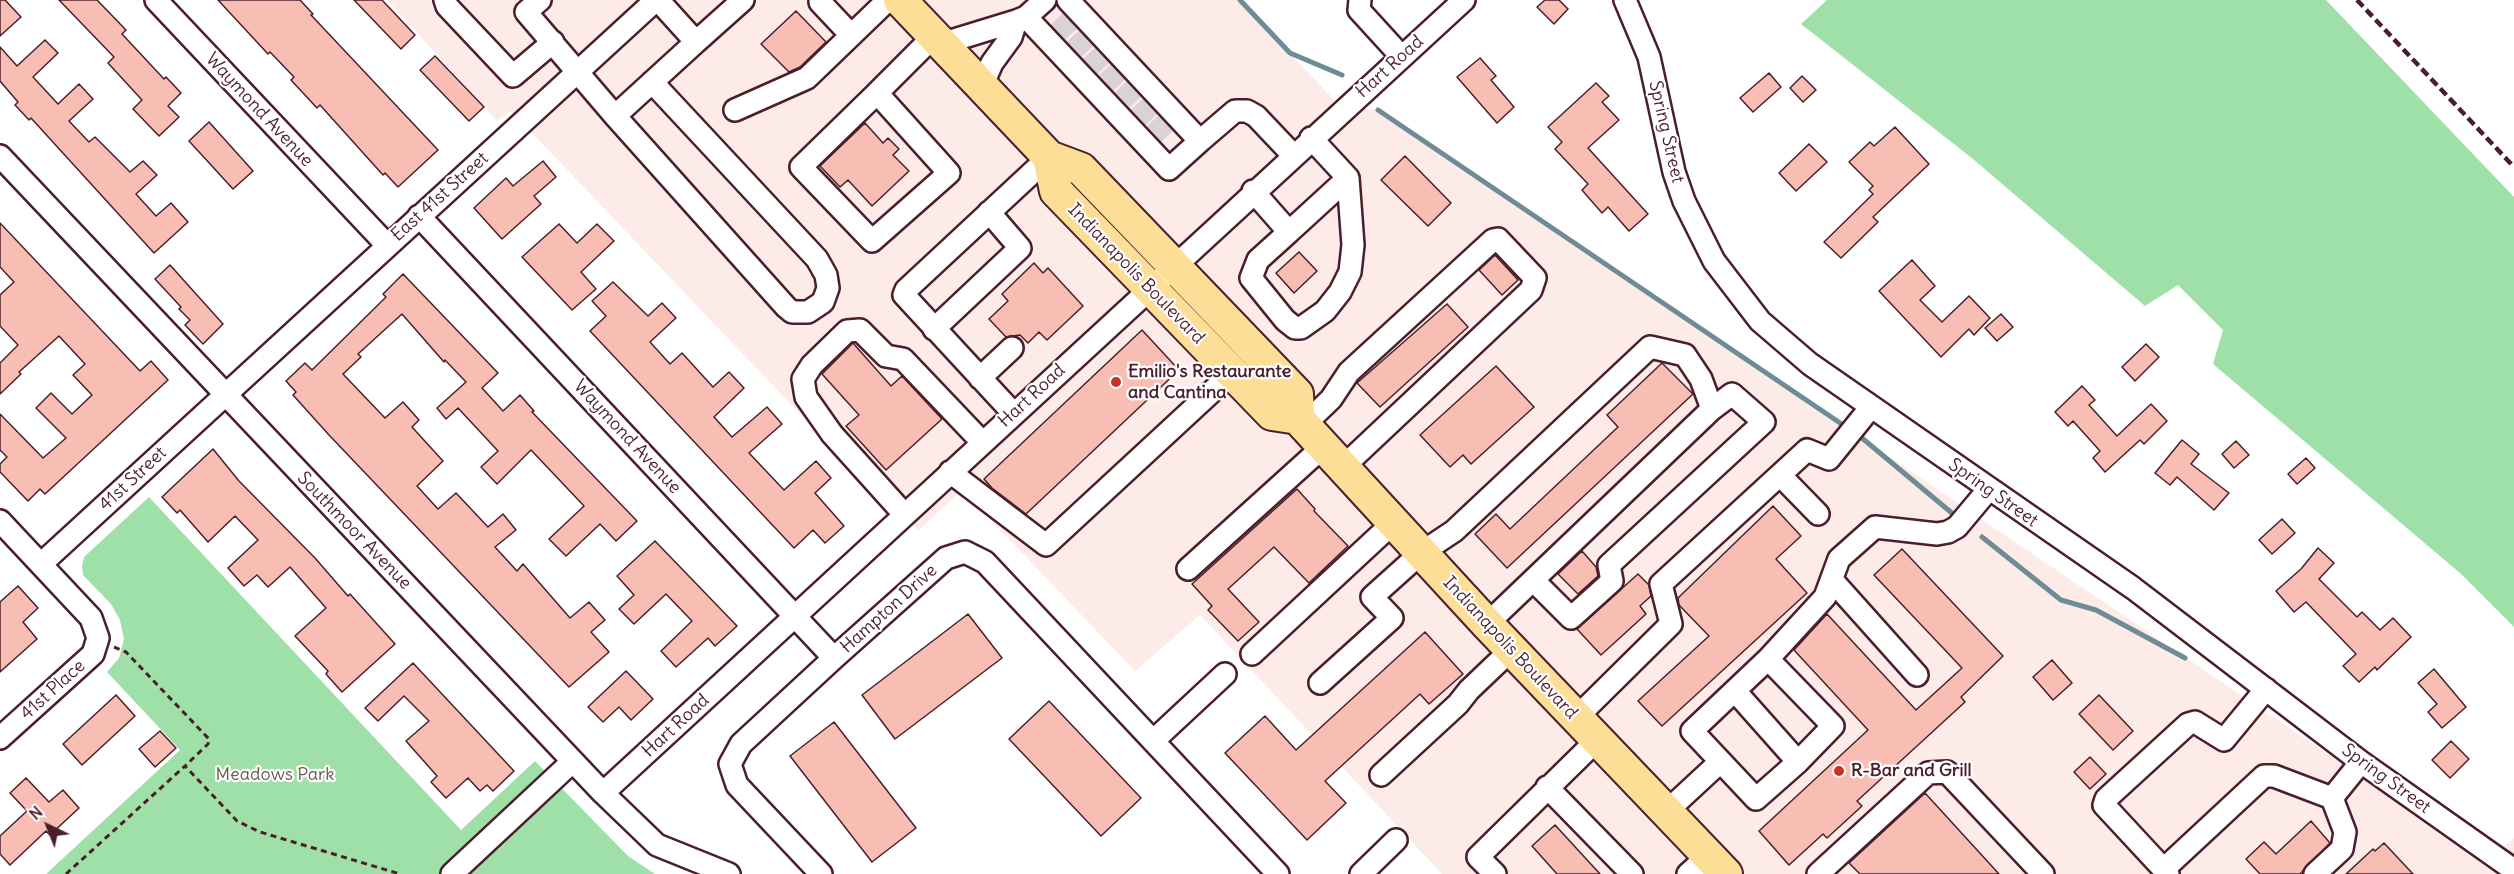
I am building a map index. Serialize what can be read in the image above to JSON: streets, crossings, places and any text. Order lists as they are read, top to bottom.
{
  "streets": {
    "highway": ["Indianapolis Boulevard"],
    "street": [
      "Hart Road",
      "Waymond Avenue",
      "Spring Street",
      "East 41st Street",
      "41st Street",
      "Southmoor Avenue",
      "Hampton Drive",
      "41st Place"
    ]
  },
  "crossings": [
    ["Hart Road", "Waymond Avenue"],
    ["Hart Road", "Indianapolis Boulevard"],
    ["Hart Road", "Southmoor Avenue"],
    ["Waymond Avenue", "East 41st Street"],
    ["Waymond Avenue", "Hampton Drive"],
    ["East 41st Street", "41st Street"],
    ["East 41st Street", "Southmoor Avenue"],
    ["41st Street", "Southmoor Avenue"]
  ],
  "parks": ["Meadows Park"],
  "places": ["Emilio's Restaurante and Cantina", "R-Bar and Grill"],
  "north": "top left"
}
